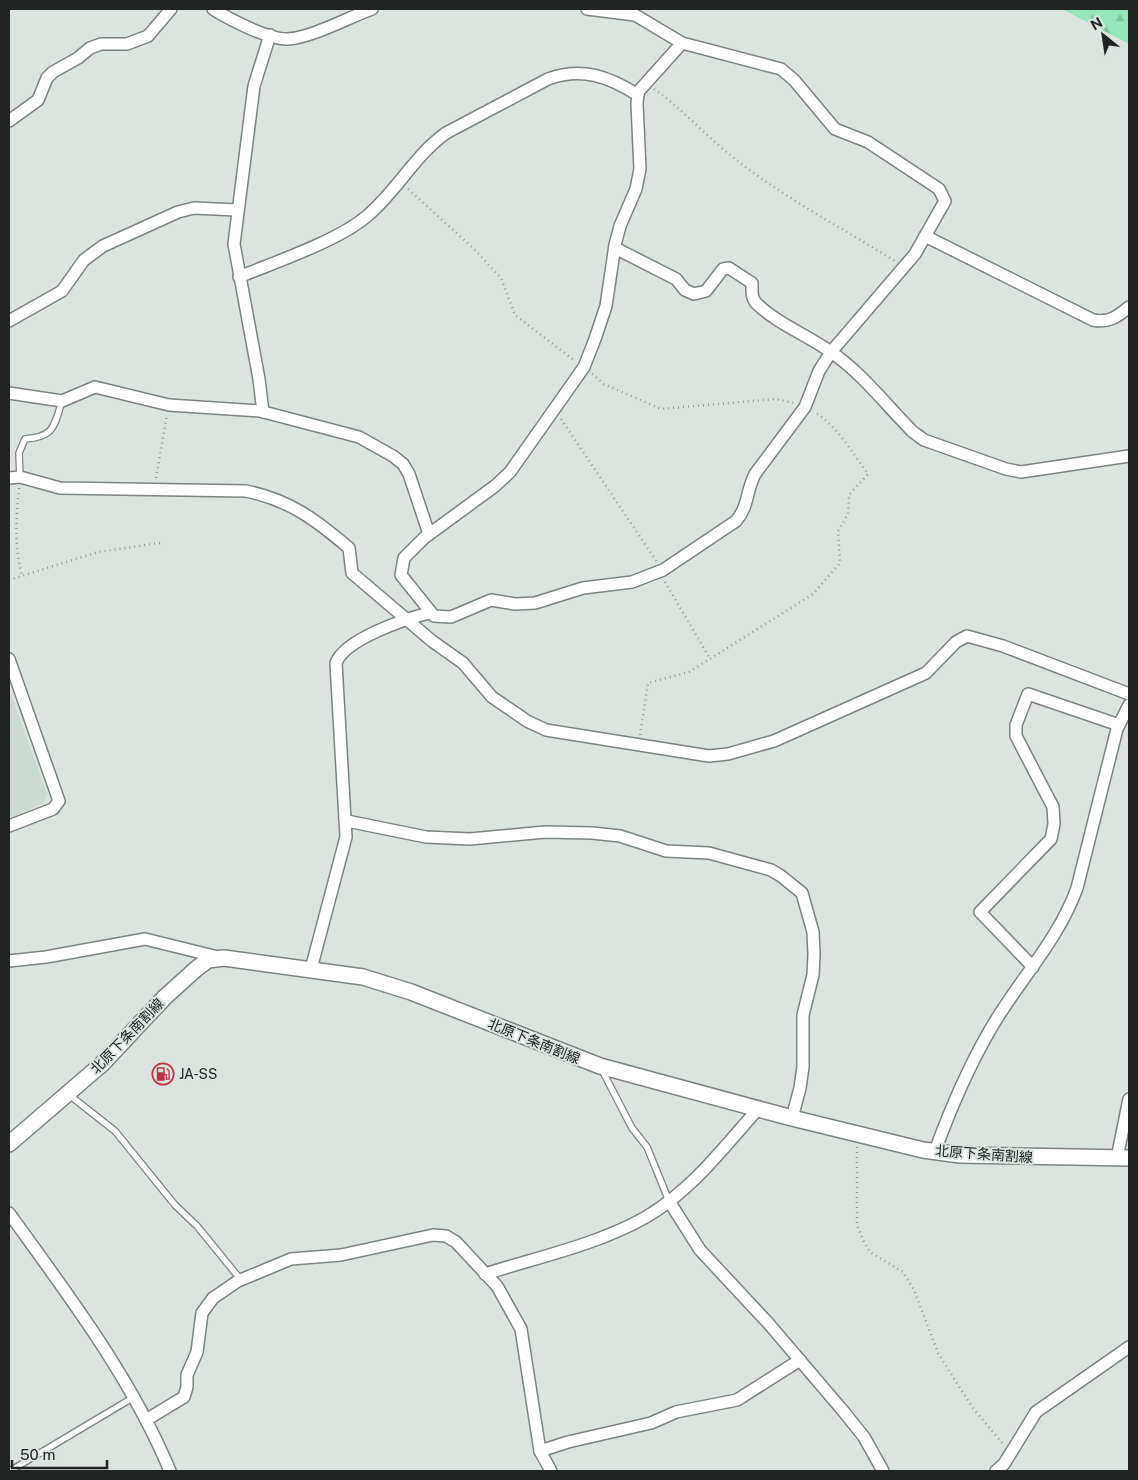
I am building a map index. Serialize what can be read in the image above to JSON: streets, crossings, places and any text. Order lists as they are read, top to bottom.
{
  "streets": {
    "main road": ["北原下条南割線"]
  },
  "places": {
    "fuel station": ["JA-SS"]
  },
  "scale_bar": "50 m",
  "north": "top left"
}
